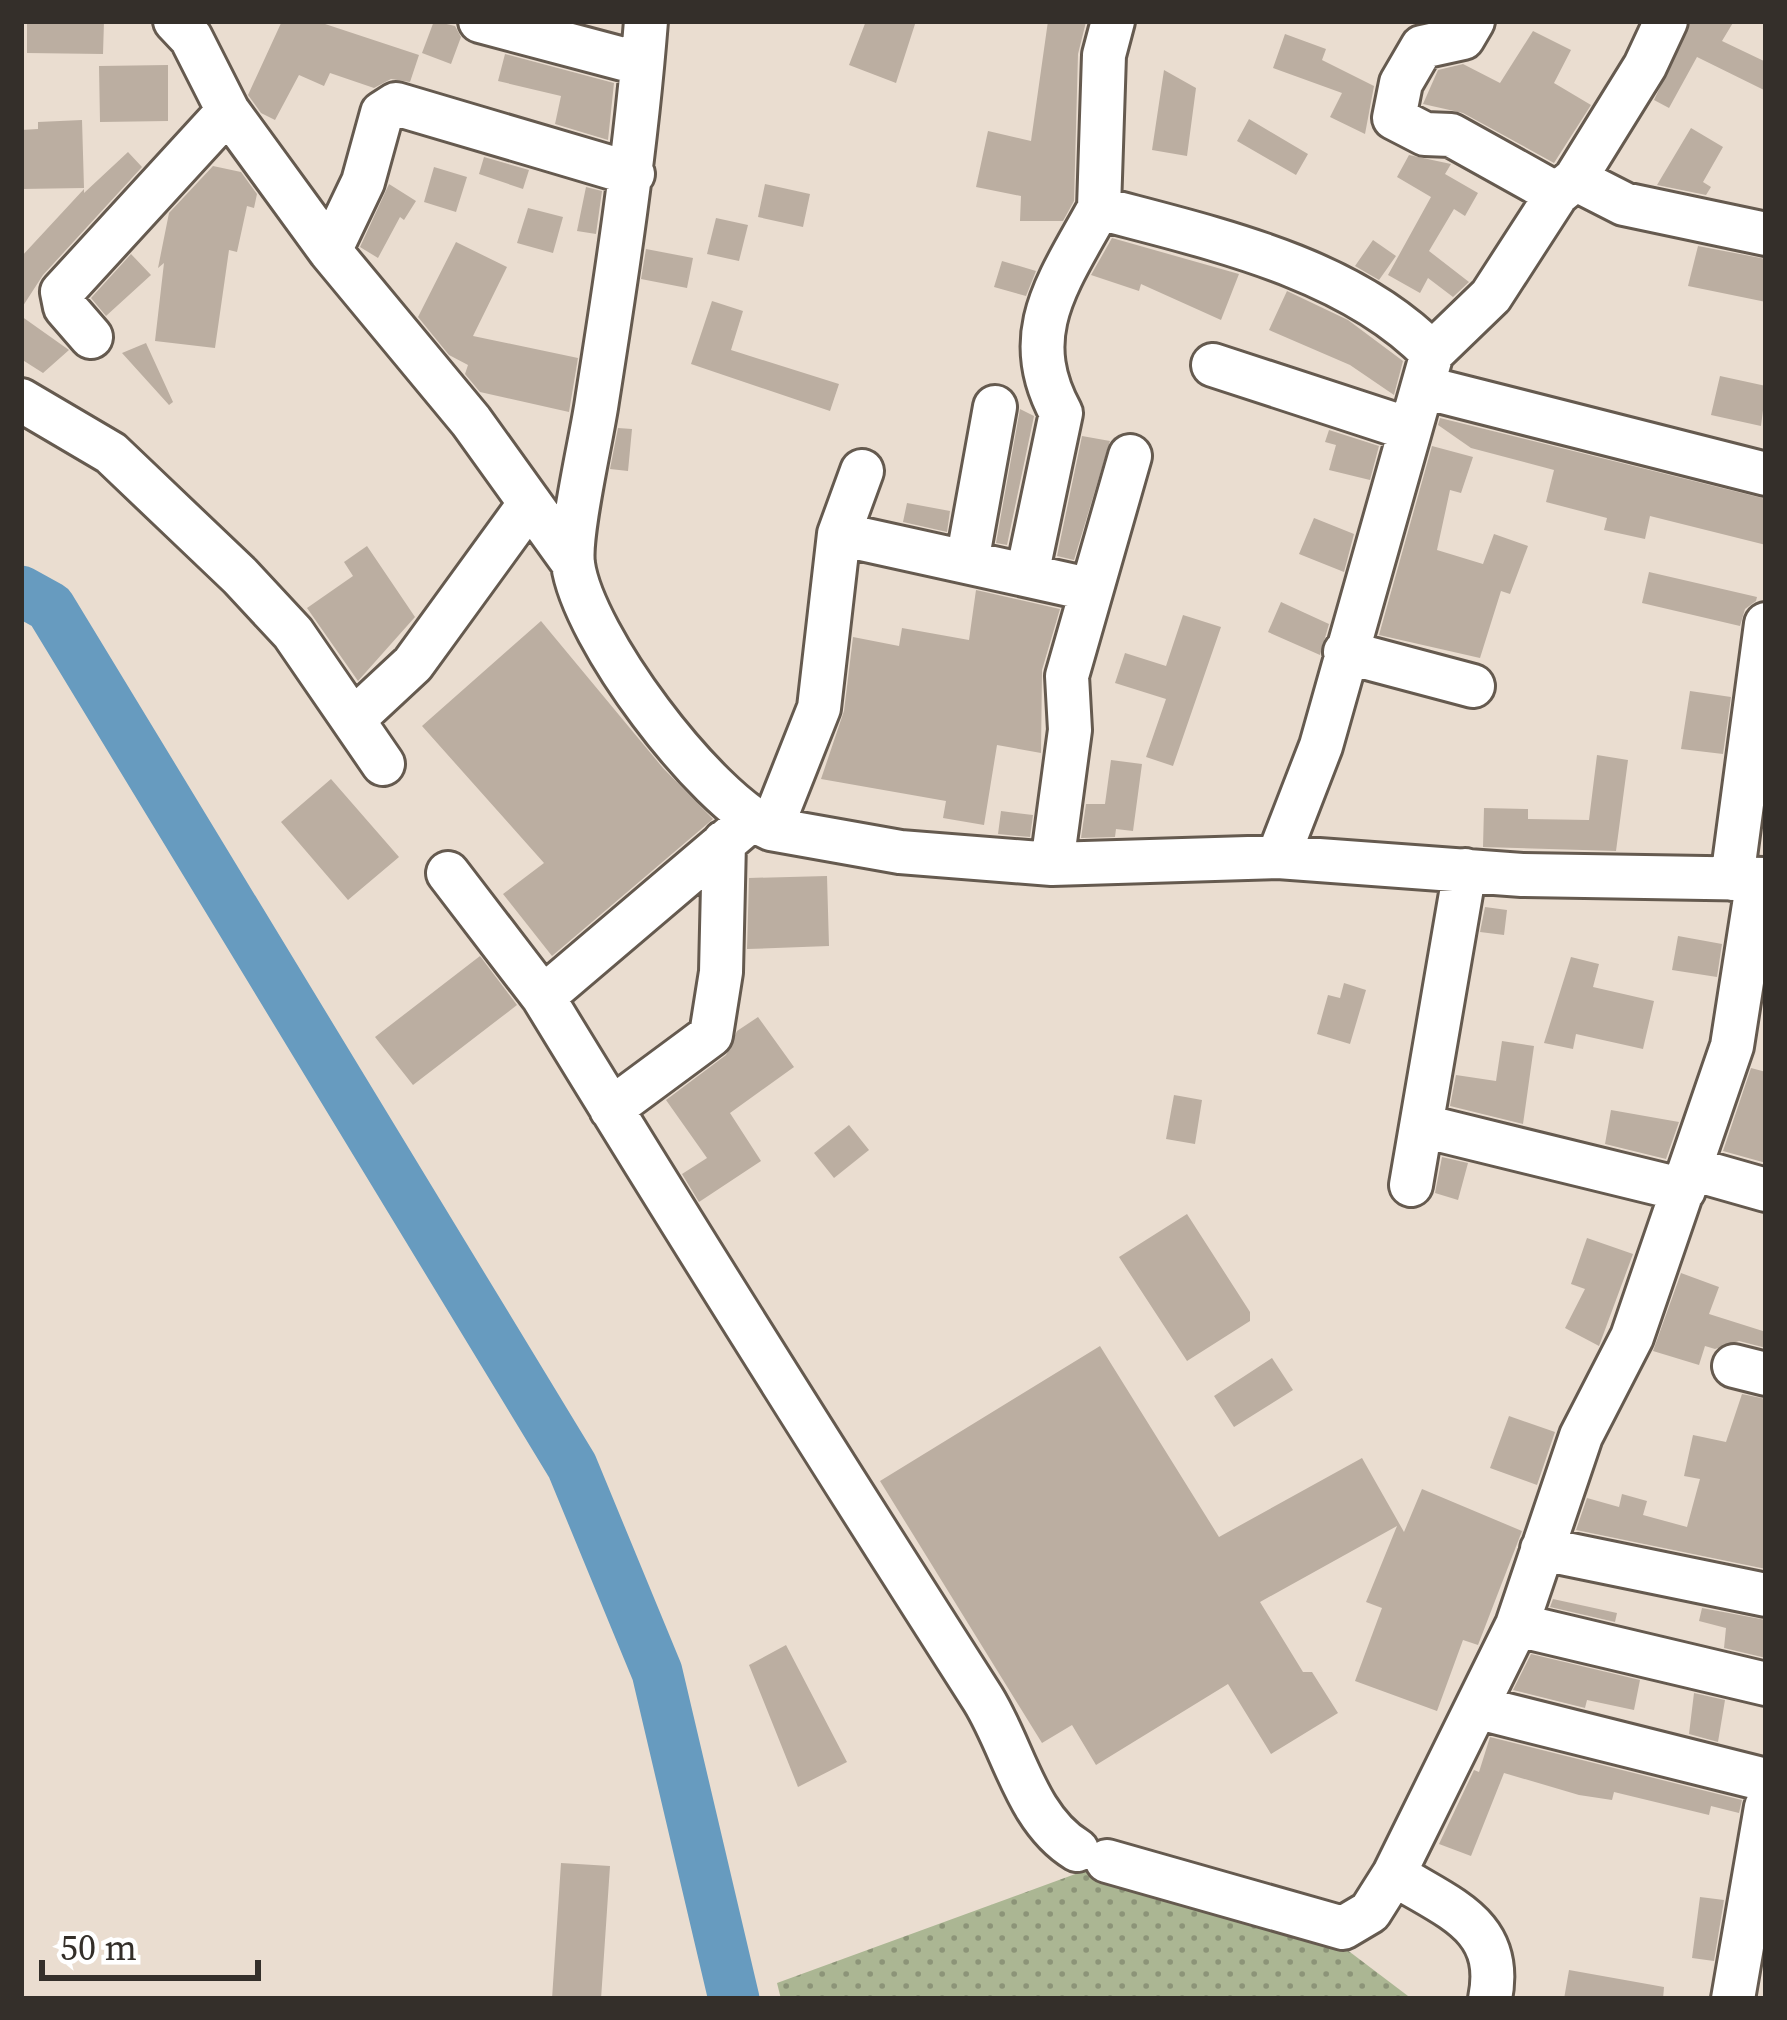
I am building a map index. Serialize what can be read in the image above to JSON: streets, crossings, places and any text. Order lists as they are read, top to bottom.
{
  "scale_bar": "50 m"
}
